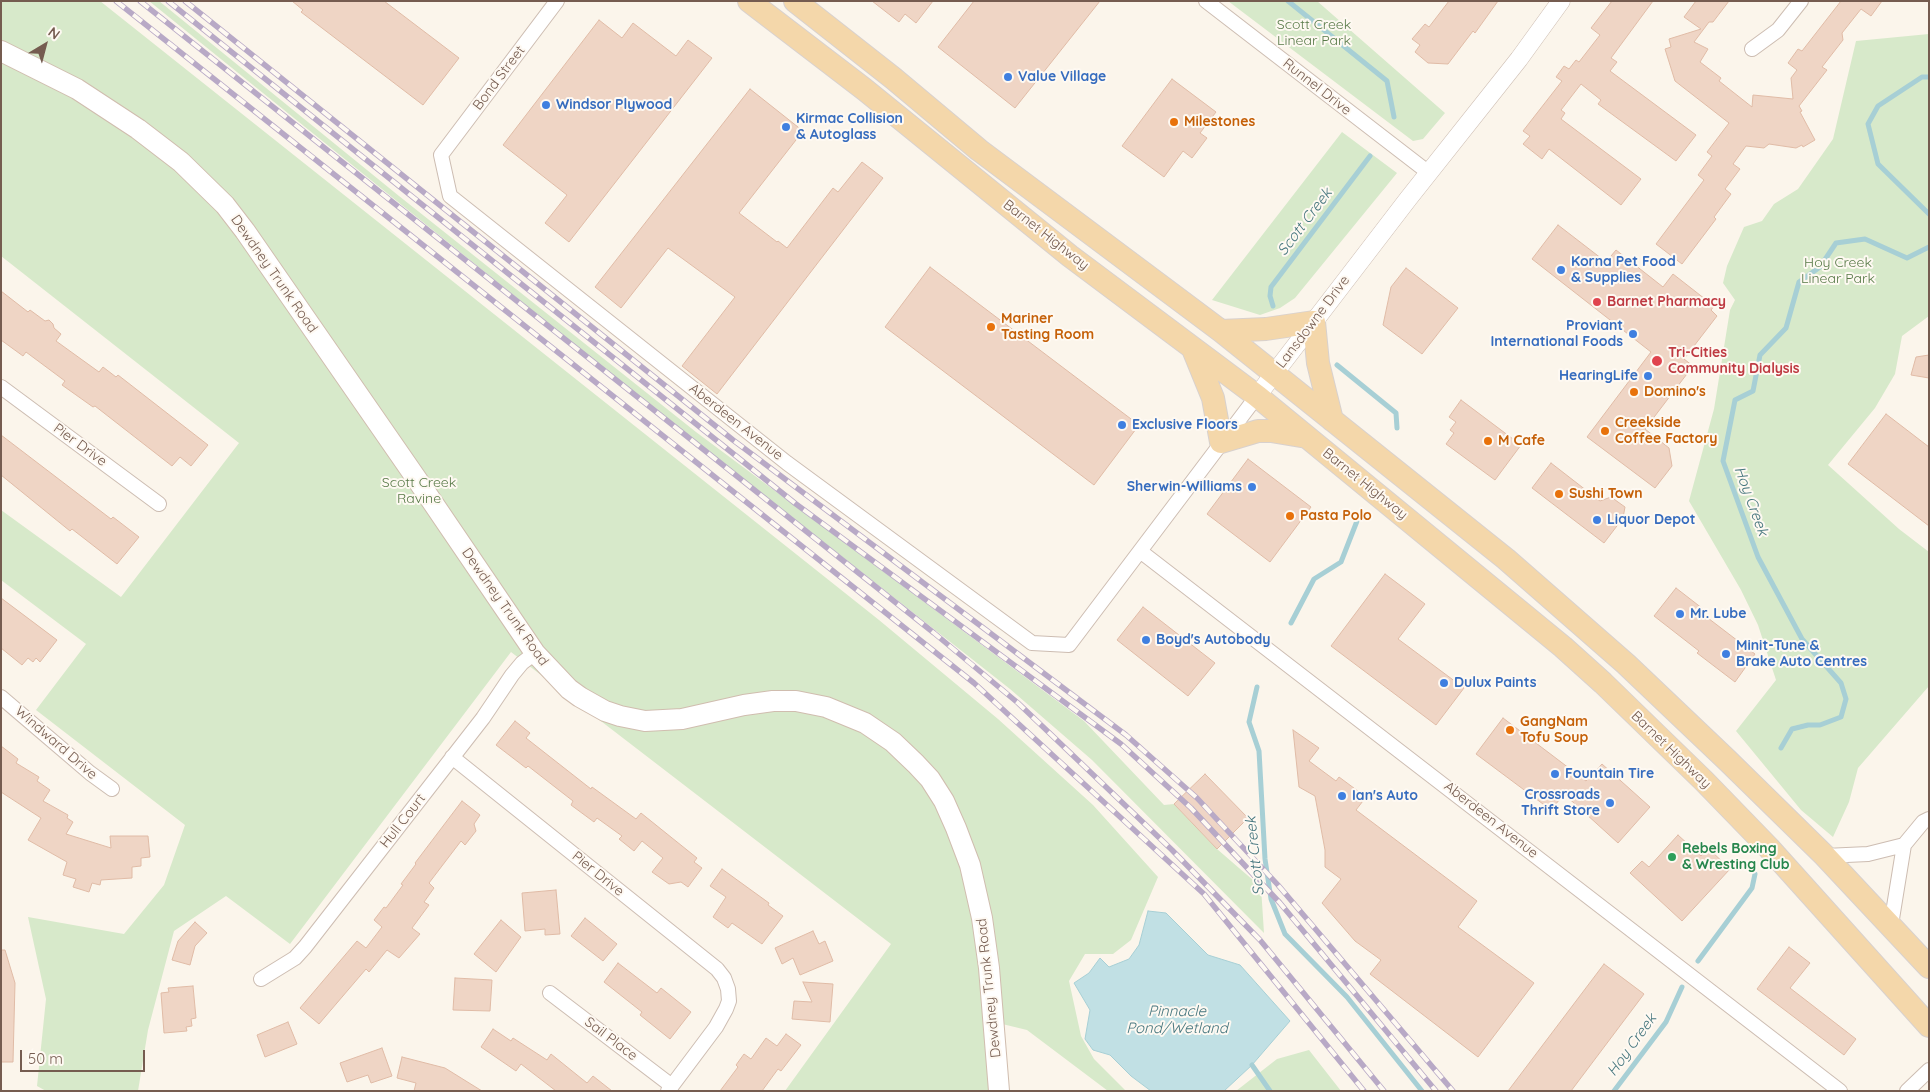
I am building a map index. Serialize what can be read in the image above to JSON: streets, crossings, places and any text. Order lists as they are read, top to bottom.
{
  "streets": {
    "main road": ["Barnet Highway", "Dewdney Trunk Road"],
    "street": [
      "Bond Street",
      "Runnel Drive",
      "Lansdowne Drive",
      "Aberdeen Avenue",
      "Pier Drive",
      "Windward Drive",
      "Hull Court",
      "Sail Place"
    ]
  },
  "crossings": [
    ["Bond Street", "Aberdeen Avenue"],
    ["Runnel Drive", "Lansdowne Drive"],
    ["Barnet Highway", "Lansdowne Drive"],
    ["Dewdney Trunk Road", "Hull Court"],
    ["Lansdowne Drive", "Aberdeen Avenue"],
    ["Pier Drive", "Hull Court"],
    ["Pier Drive", "Sail Place"]
  ],
  "water": ["Scott Creek", "Hoy Creek", "Pinnacle Pond/Wetland"],
  "parks": ["Scott Creek Linear Park", "Hoy Creek Linear Park", "Scott Creek Ravine"],
  "places": [
    "Value Village",
    "Windsor Plywood",
    "Milestones",
    "Kirmac Collision & Autoglass",
    "Korna Pet Food & Supplies",
    "Barnet Pharmacy",
    "Mariner Tasting Room",
    "Proviant International Foods",
    "Tri-Cities Community Dialysis",
    "HearingLife",
    "Domino's",
    "Exclusive Floors",
    "Creekside Coffee Factory",
    "M Cafe",
    "Sherwin-Williams",
    "Sushi Town",
    "Pasta Polo",
    "Liquor Depot",
    "Mr. Lube",
    "Boyd's Autobody",
    "Minit-Tune & Brake Auto Centres",
    "Dulux Paints",
    "GangNam Tofu Soup",
    "Fountain Tire",
    "Ian's Auto",
    "Crossroads Thrift Store",
    "Rebels Boxing & Wresting Club"
  ],
  "scale_bar": "50 m",
  "north": "top right"
}
